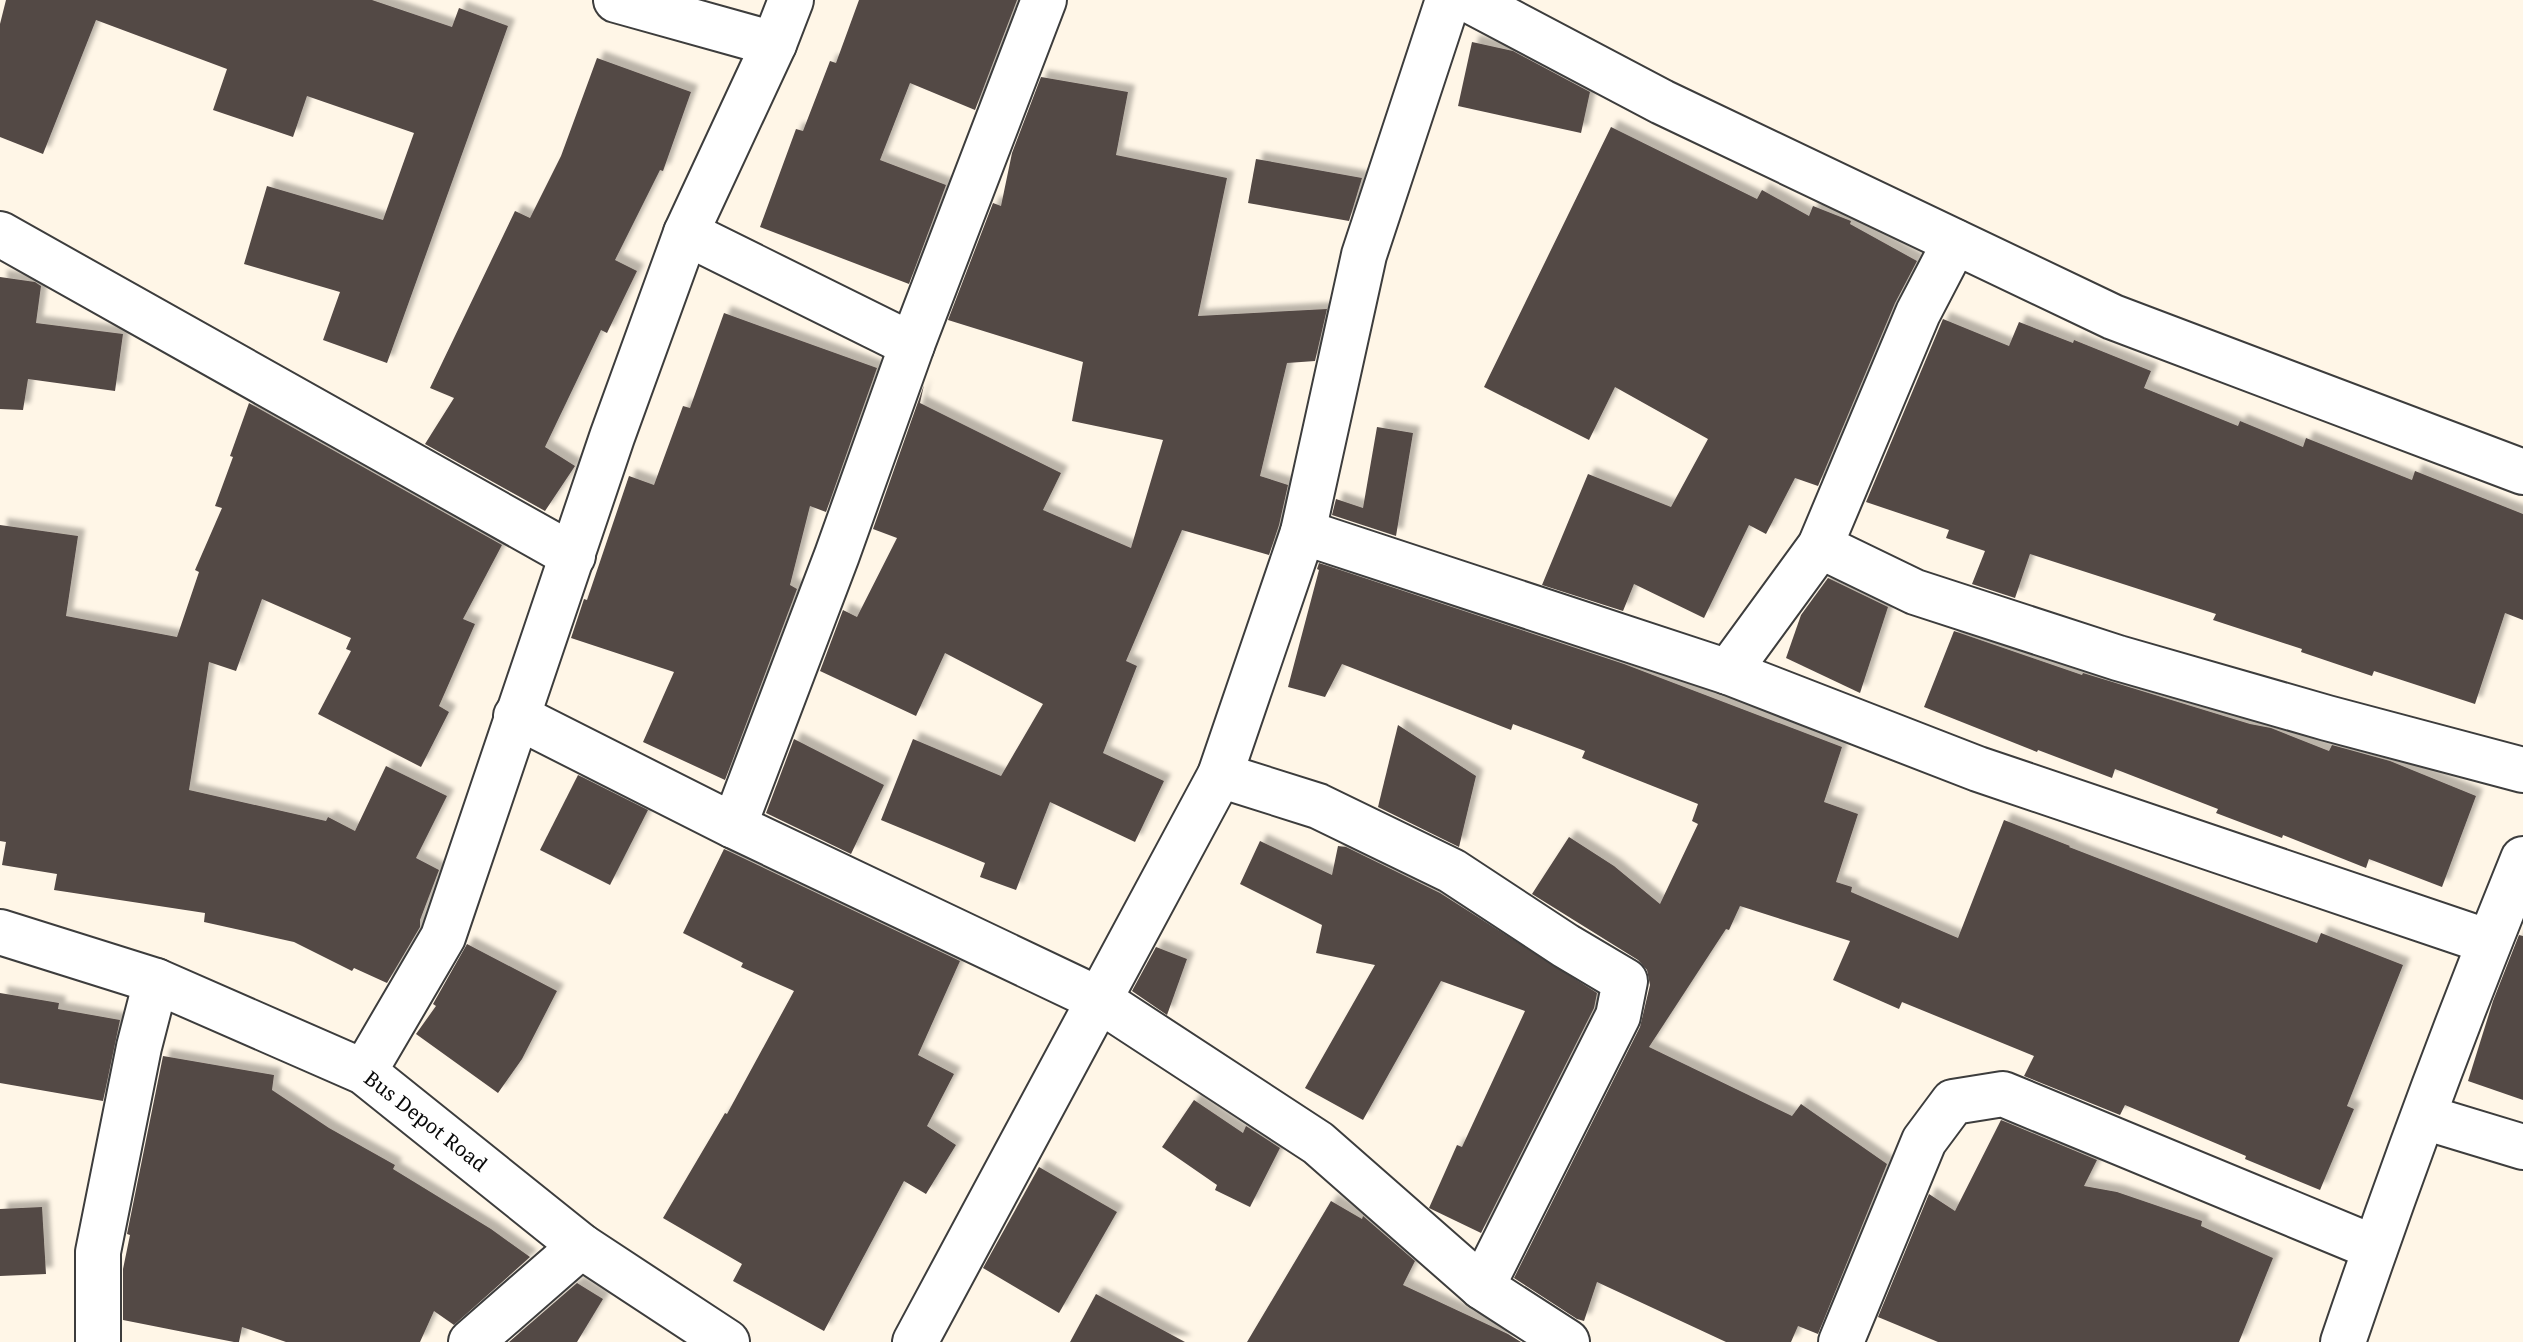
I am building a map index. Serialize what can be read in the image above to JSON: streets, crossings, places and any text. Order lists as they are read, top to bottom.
{
  "streets": {
    "street": ["Bus Depot Road"]
  }
}
